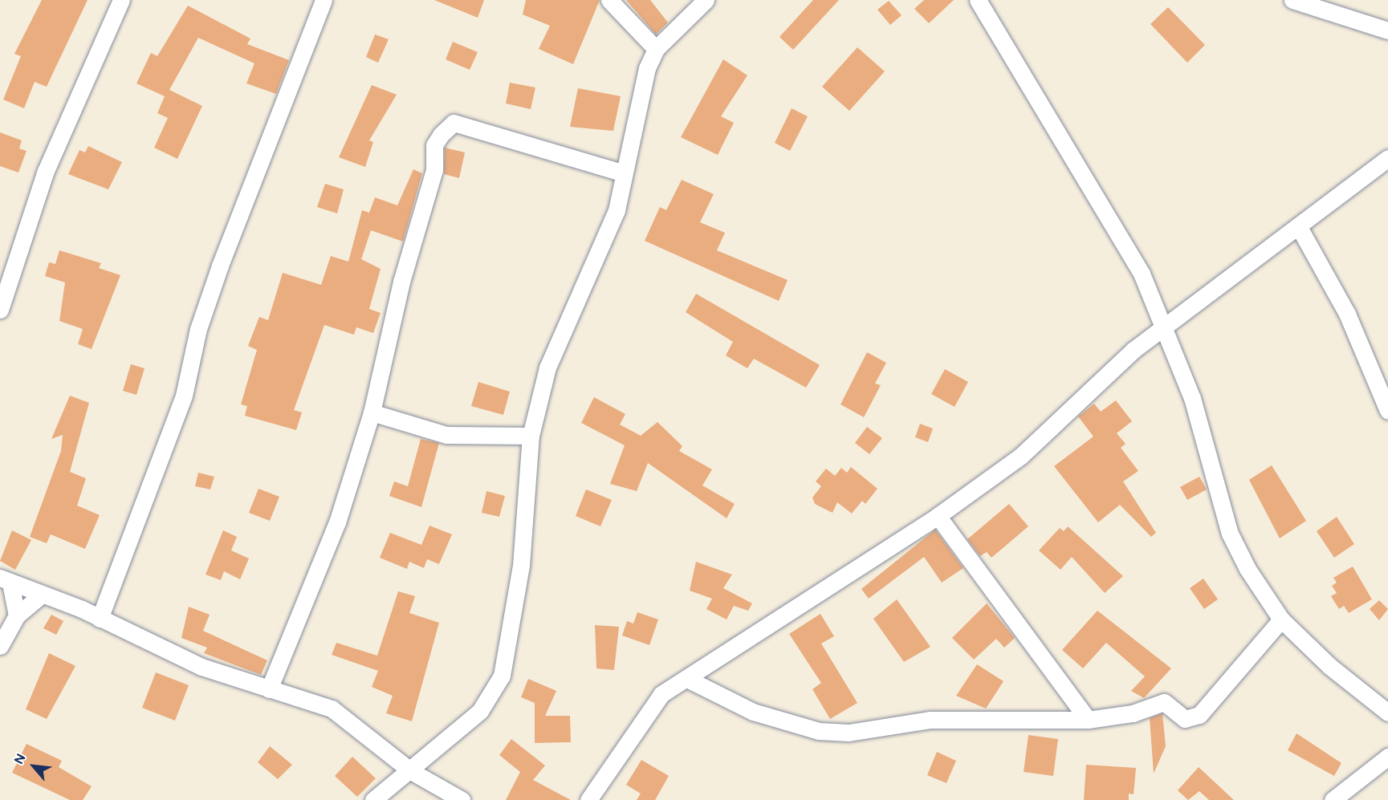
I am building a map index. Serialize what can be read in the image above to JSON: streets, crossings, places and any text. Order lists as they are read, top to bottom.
{
  "north": "top left"
}
